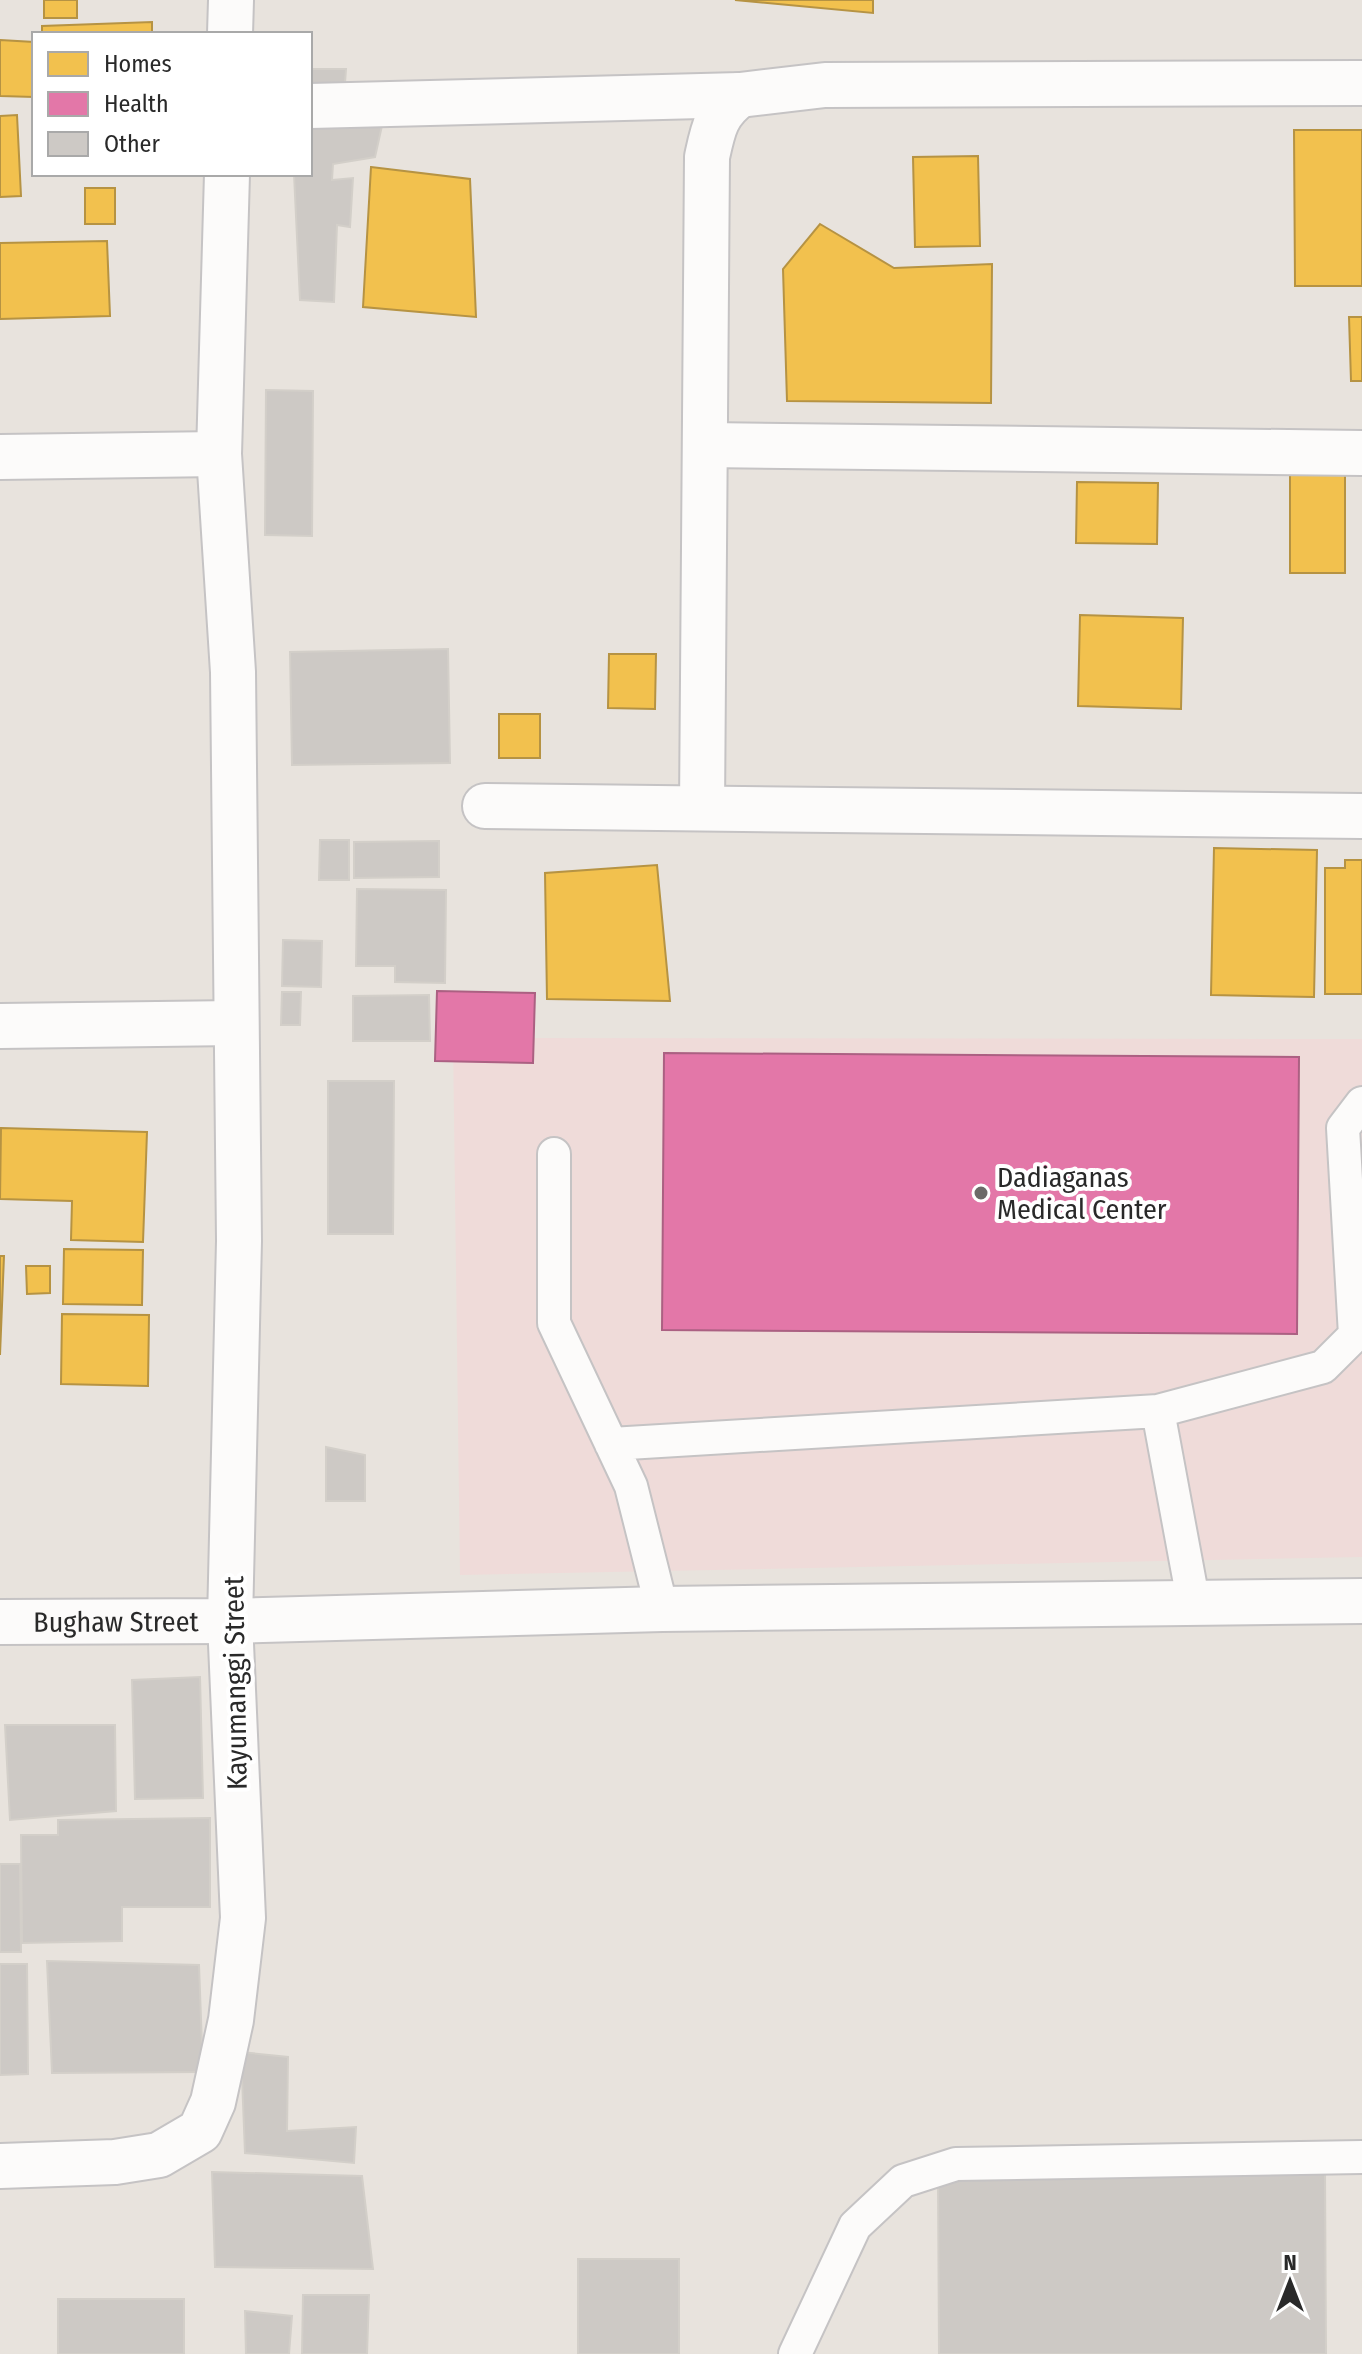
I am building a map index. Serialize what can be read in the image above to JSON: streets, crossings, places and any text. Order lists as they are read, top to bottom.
{
  "streets": {
    "street": ["Bughaw Street", "Kayumanggi Street"]
  },
  "crossings": [
    ["Bughaw Street", "Kayumanggi Street"]
  ],
  "places": ["Dadiaganas Medical Center"],
  "legend": ["Homes", "Health", "Other"],
  "north": "top"
}
